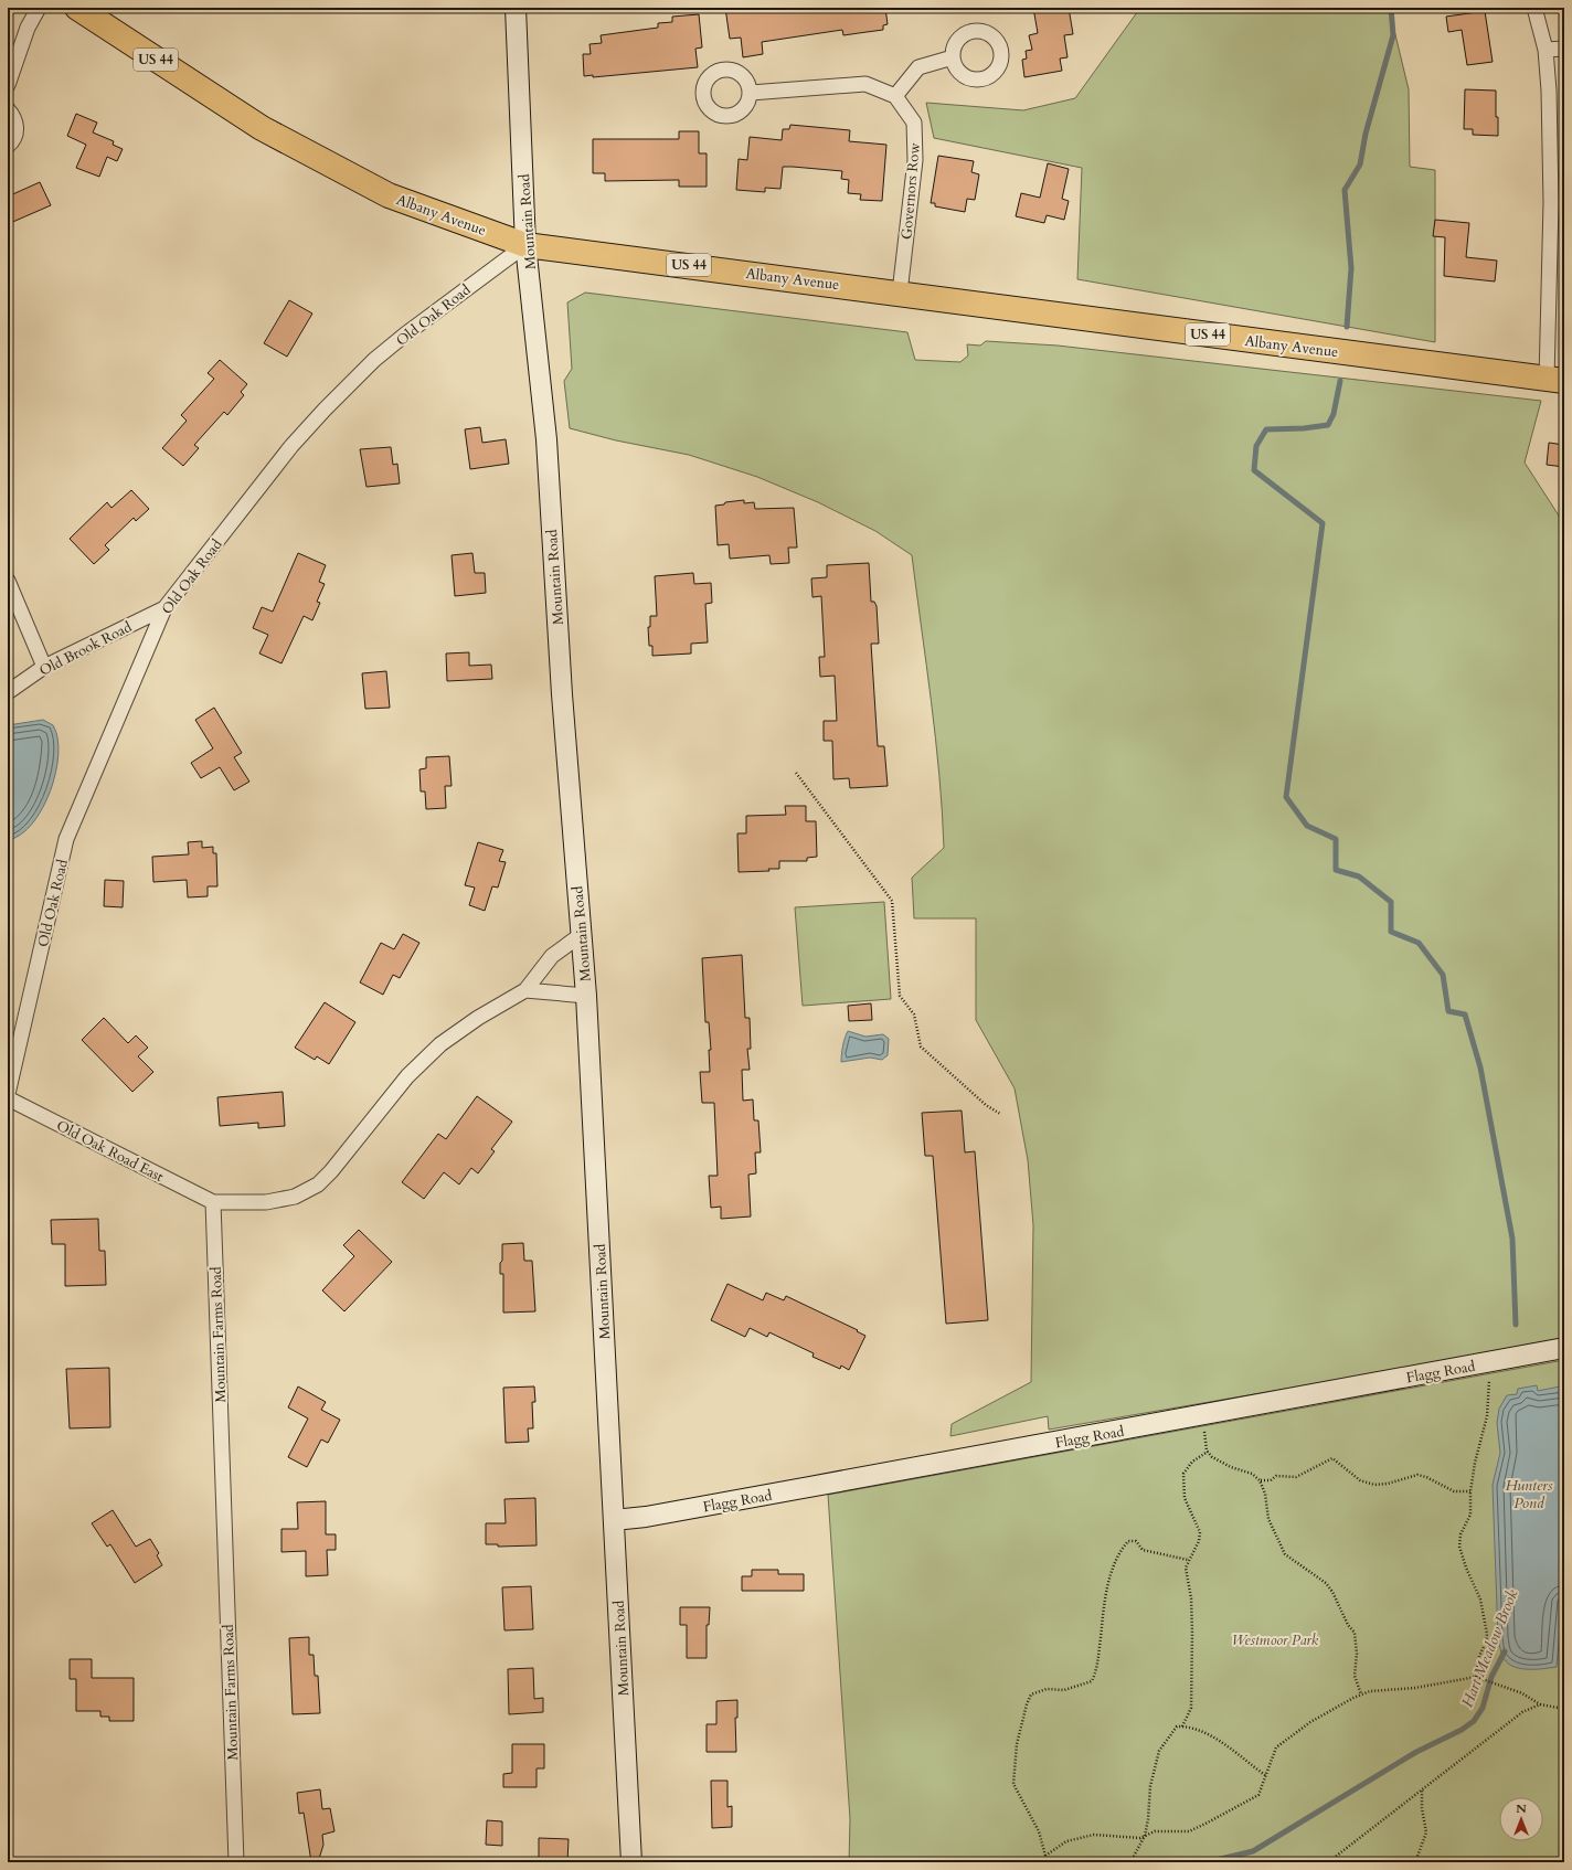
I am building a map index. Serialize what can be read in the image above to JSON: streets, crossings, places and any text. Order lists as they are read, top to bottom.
{
  "streets": {
    "highway": ["US 44", "Albany Avenue"],
    "main road": ["Mountain Road", "Flagg Road"],
    "street": [
      "Governors Row",
      "Old Oak Road",
      "Old Brook Road",
      "Old Oak Road East",
      "Mountain Farms Road"
    ]
  },
  "crossings": [
    ["Governors Row", "Albany Avenue"],
    ["Albany Avenue", "Mountain Road"],
    ["Albany Avenue", "Old Oak Road"],
    ["Mountain Road", "Old Oak Road"],
    ["Mountain Road", "Flagg Road"],
    ["Old Oak Road", "Old Brook Road"],
    ["Old Oak Road East", "Mountain Farms Road"]
  ],
  "water": ["Hunters Pond", "Hart Meadow Brook"],
  "parks": ["Westmoor Park"],
  "north": "top"
}
